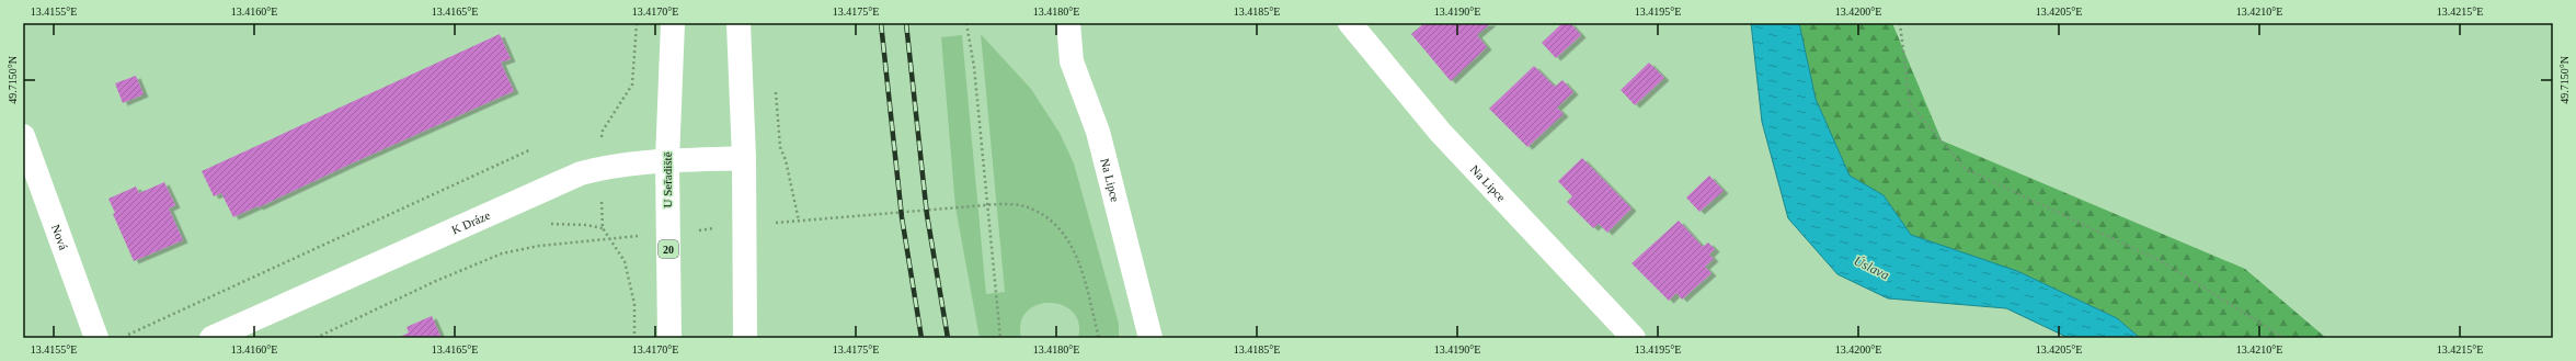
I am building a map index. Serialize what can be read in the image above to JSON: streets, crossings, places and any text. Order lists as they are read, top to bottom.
{
  "streets": {
    "main road": [
      "Na Lipce",
      "U Seřadiště",
      "K Dráze",
      "Nová",
      "20"
    ]
  },
  "crossings": [
    ["U Seřadiště", "K Dráze"]
  ],
  "water": ["Úslava"],
  "coordinates": [
    "13.4155°E",
    "13.4160°E",
    "13.4165°E",
    "13.4170°E",
    "13.4175°E",
    "13.4180°E",
    "13.4185°E",
    "13.4190°E",
    "13.4195°E",
    "13.4200°E",
    "13.4205°E",
    "13.4210°E",
    "13.4215°E",
    "49.7150°N"
  ]
}
